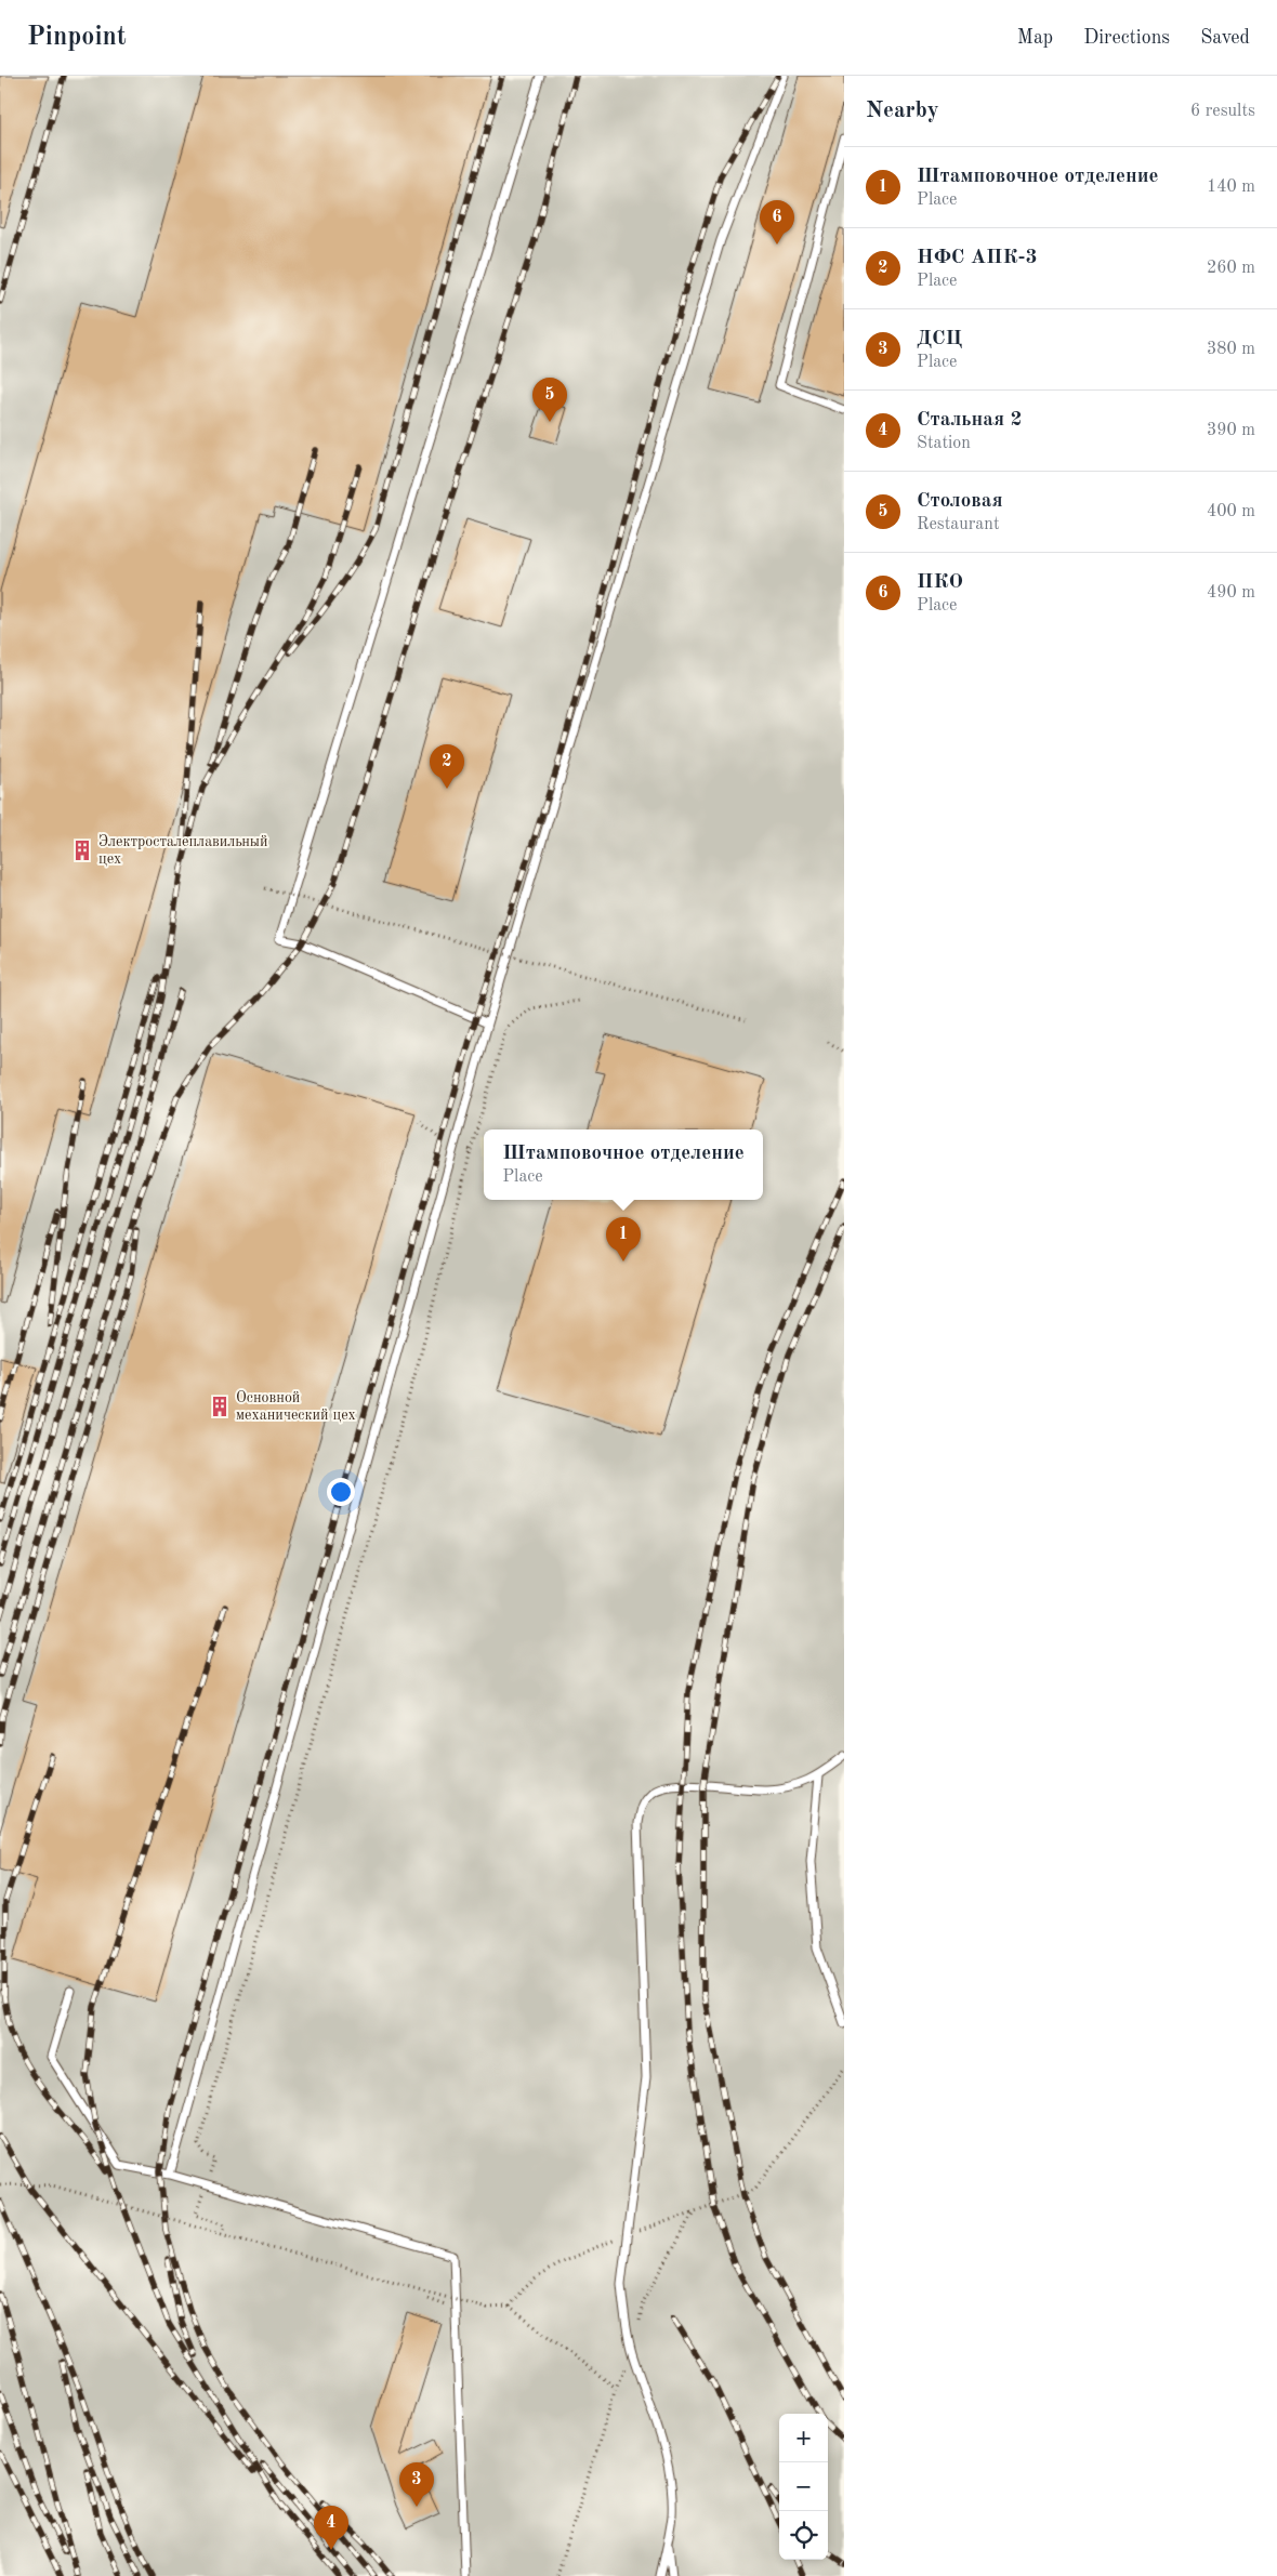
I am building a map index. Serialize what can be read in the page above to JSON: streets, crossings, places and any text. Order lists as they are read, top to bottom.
{
  "places": {
    "building": ["Электросталеплавильный цех", "Основной механический цех"]
  },
  "page": {
    "header": "Pinpoint",
    "nav": ["Map", "Directions", "Saved"],
    "heading": ["Nearby", "6 results"],
    "list": [
      {
        "mark": "1",
        "name": "Штамповочное отделение",
        "note": "Place",
        "value": "140 m"
      },
      {
        "mark": "2",
        "name": "НФС АПК-3",
        "note": "Place",
        "value": "260 m"
      },
      {
        "mark": "3",
        "name": "ДСЦ",
        "note": "Place",
        "value": "380 m"
      },
      {
        "mark": "4",
        "name": "Стальная 2",
        "note": "Station",
        "value": "390 m"
      },
      {
        "mark": "5",
        "name": "Столовая",
        "note": "Restaurant",
        "value": "400 m"
      },
      {
        "mark": "6",
        "name": "ПКО",
        "note": "Place",
        "value": "490 m"
      }
    ],
    "pins": [
      "6",
      "5",
      "2",
      "1",
      "3",
      "4"
    ],
    "popup": ["Штамповочное отделение", "Place"],
    "map_buttons": ["+", "−"]
  }
}
